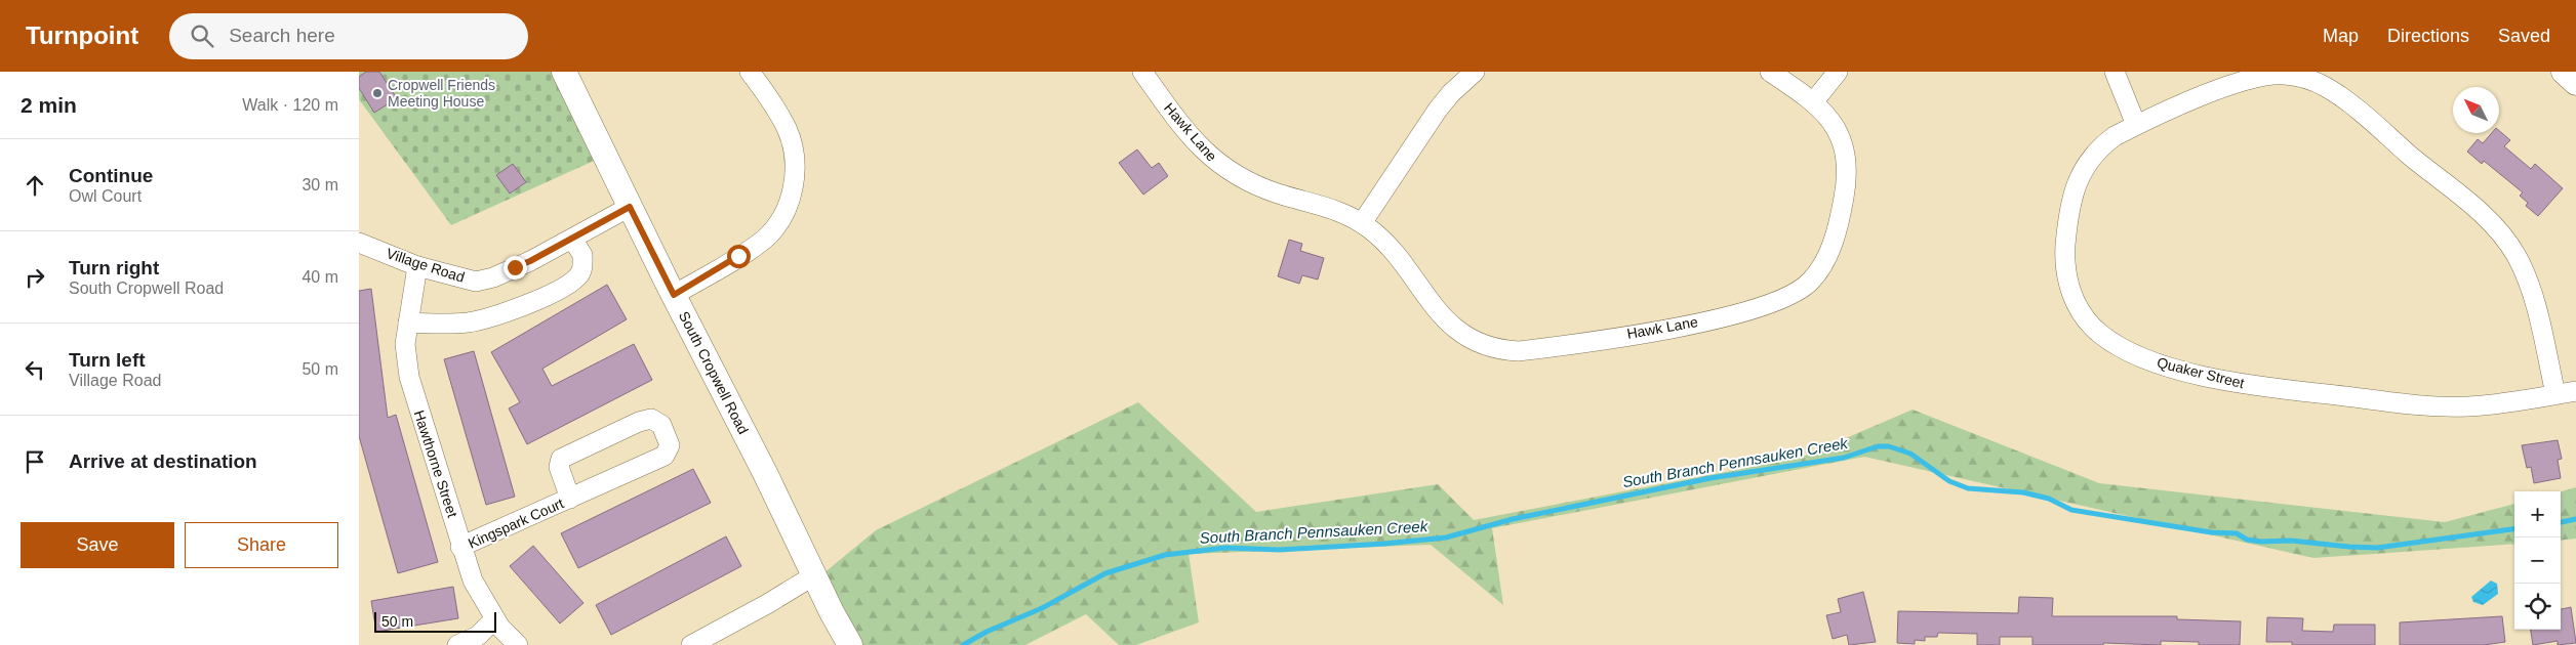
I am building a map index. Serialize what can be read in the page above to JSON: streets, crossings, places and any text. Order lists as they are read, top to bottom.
{
  "streets": {
    "street": [
      "Hawk Lane",
      "Village Road",
      "South Cropwell Road",
      "Quaker Street",
      "Hawthorne Street",
      "Kingspark Court"
    ]
  },
  "crossings": [
    ["Village Road", "South Cropwell Road"],
    ["Village Road", "Hawthorne Street"],
    ["Hawthorne Street", "Kingspark Court"]
  ],
  "water": ["South Branch Pennsauken Creek"],
  "places": ["Cropwell Friends Meeting House"],
  "scale_bar": "50 m",
  "north": "top left",
  "page": {
    "header": "Turnpoint",
    "search": "Search here",
    "nav": ["Map", "Directions", "Saved"],
    "heading": ["2 min", "Walk · 120 m"],
    "list": [
      ["Continue", "Owl Court", "30 m"],
      ["Turn right", "South Cropwell Road", "40 m"],
      ["Turn left", "Village Road", "50 m"],
      "Arrive at destination"
    ],
    "map_buttons": ["+", "−"],
    "buttons": ["Save", "Share"],
    "scale": "50 m"
  }
}
